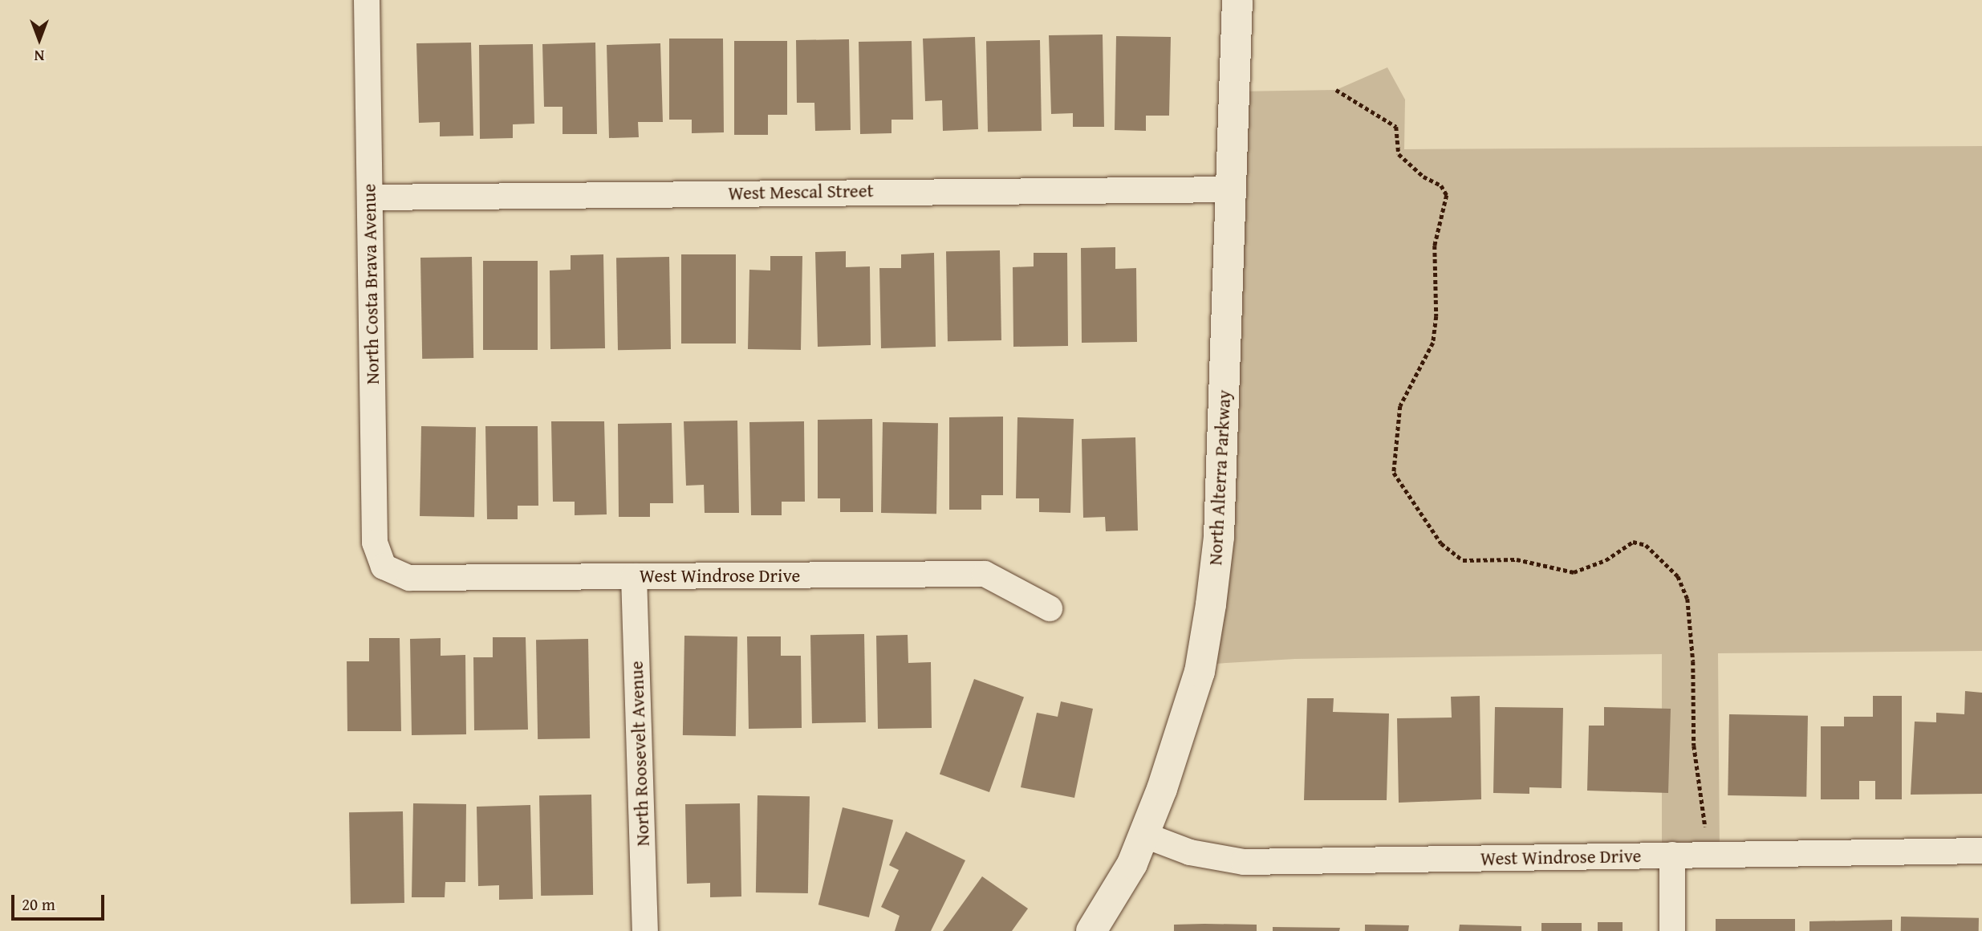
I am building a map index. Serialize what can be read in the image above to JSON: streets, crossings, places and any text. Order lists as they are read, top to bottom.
{
  "streets": {
    "street": [
      "West Mescal Street",
      "North Costa Brava Avenue",
      "North Alterra Parkway",
      "West Windrose Drive",
      "North Roosevelt Avenue"
    ]
  },
  "crossings": [
    ["West Mescal Street", "North Costa Brava Avenue"],
    ["West Mescal Street", "North Alterra Parkway"],
    ["North Costa Brava Avenue", "West Windrose Drive"],
    ["North Alterra Parkway", "West Windrose Drive"],
    ["West Windrose Drive", "North Roosevelt Avenue"]
  ],
  "scale_bar": "20 m",
  "north": "bottom"
}
